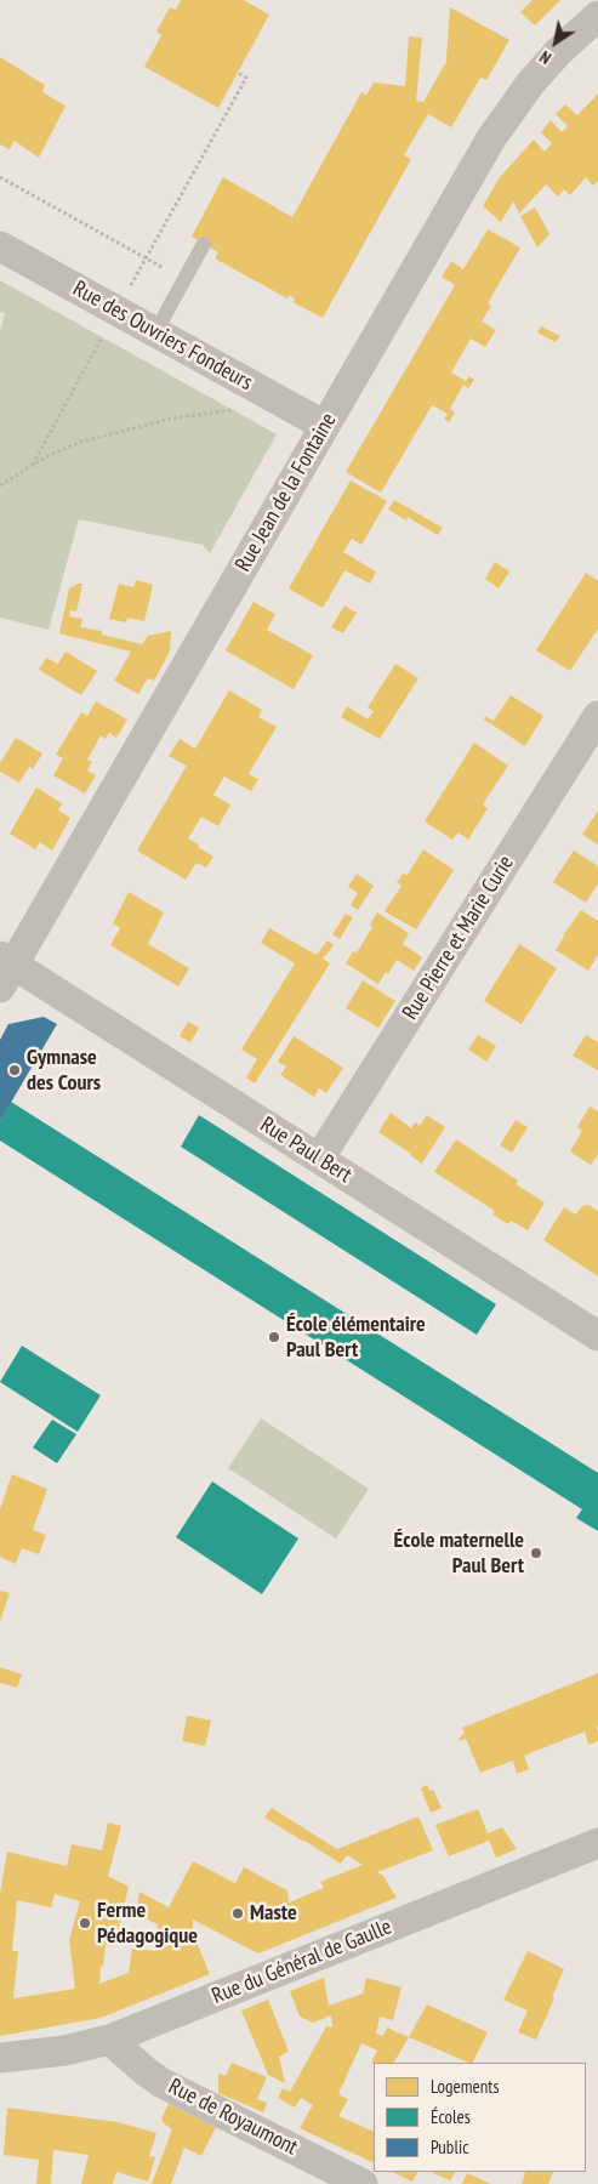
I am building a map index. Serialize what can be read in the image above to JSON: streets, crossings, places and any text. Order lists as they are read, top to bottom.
{
  "streets": {
    "street": [
      "Rue des Ouvriers Fondeurs",
      "Rue Jean de la Fontaine",
      "Rue Pierre et Marie Curie",
      "Rue Paul Bert",
      "Rue du Général de Gaulle",
      "Rue de Royaumont"
    ]
  },
  "crossings": [
    ["Rue des Ouvriers Fondeurs", "Rue Jean de la Fontaine"],
    ["Rue Jean de la Fontaine", "Rue Paul Bert"],
    ["Rue Pierre et Marie Curie", "Rue Paul Bert"],
    ["Rue du Général de Gaulle", "Rue de Royaumont"]
  ],
  "places": [
    "Gymnase des Cours",
    "École élémentaire Paul Bert",
    "École maternelle Paul Bert",
    "Maste",
    "Ferme Pédagogique"
  ],
  "legend": ["Logements", "Écoles", "Public"],
  "north": "bottom left"
}
